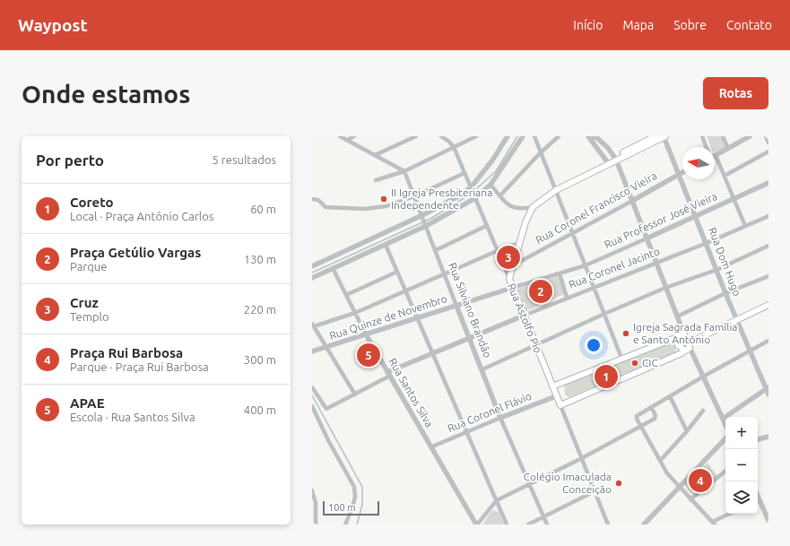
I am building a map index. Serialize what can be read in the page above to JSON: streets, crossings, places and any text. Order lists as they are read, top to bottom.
{
  "streets": {
    "main road": ["Rua Astolfo Pio"],
    "street": [
      "Rua Coronel Francisco Vieira",
      "Rua Professor José Vieira",
      "Rua Dom Hugo",
      "Rua Coronel Jacinto",
      "Rua Silviano Brandão",
      "Rua Quinze de Novembro",
      "Rua Santos Silva",
      "Rua Coronel Flávio"
    ]
  },
  "crossings": [
    ["Rua Coronel Francisco Vieira", "Rua Dom Hugo"],
    ["Rua Professor José Vieira", "Rua Dom Hugo"],
    ["Rua Professor José Vieira", "Rua Quinze de Novembro"],
    ["Rua Professor José Vieira", "Rua Astolfo Pio"],
    ["Rua Dom Hugo", "Rua Coronel Jacinto"],
    ["Rua Coronel Jacinto", "Rua Silviano Brandão"],
    ["Rua Coronel Jacinto", "Rua Astolfo Pio"],
    ["Rua Coronel Jacinto", "Rua Santos Silva"],
    ["Rua Silviano Brandão", "Rua Quinze de Novembro"],
    ["Rua Silviano Brandão", "Rua Coronel Flávio"],
    ["Rua Quinze de Novembro", "Rua Astolfo Pio"],
    ["Rua Quinze de Novembro", "Rua Santos Silva"],
    ["Rua Astolfo Pio", "Rua Coronel Flávio"],
    ["Rua Santos Silva", "Rua Coronel Flávio"]
  ],
  "places": [
    "II Igreja Presbiteriana Independente",
    "Igreja Sagrada Família e Santo Antônio",
    "CIC",
    "Colégio Imaculada Conceição"
  ],
  "scale_bar": "100 m",
  "north": "left",
  "page": {
    "header": "Waypost",
    "nav": [
      "Início",
      "Mapa",
      "Sobre",
      "Contato"
    ],
    "buttons": "Rotas",
    "title": "Onde estamos",
    "heading": ["Por perto", "5 resultados"],
    "list": [
      {
        "mark": "1",
        "name": "Coreto",
        "note": "Local · Praça Antônio Carlos",
        "value": "60 m"
      },
      {
        "mark": "2",
        "name": "Praça Getúlio Vargas",
        "note": "Parque",
        "value": "130 m"
      },
      {
        "mark": "3",
        "name": "Cruz",
        "note": "Templo",
        "value": "220 m"
      },
      {
        "mark": "4",
        "name": "Praça Rui Barbosa",
        "note": "Parque · Praça Rui Barbosa",
        "value": "300 m"
      },
      {
        "mark": "5",
        "name": "APAE",
        "note": "Escola · Rua Santos Silva",
        "value": "400 m"
      }
    ],
    "pins": [
      "3",
      "2",
      "5",
      "1",
      "4"
    ],
    "map_buttons": ["+", "−"],
    "scale": "100 m"
  }
}
